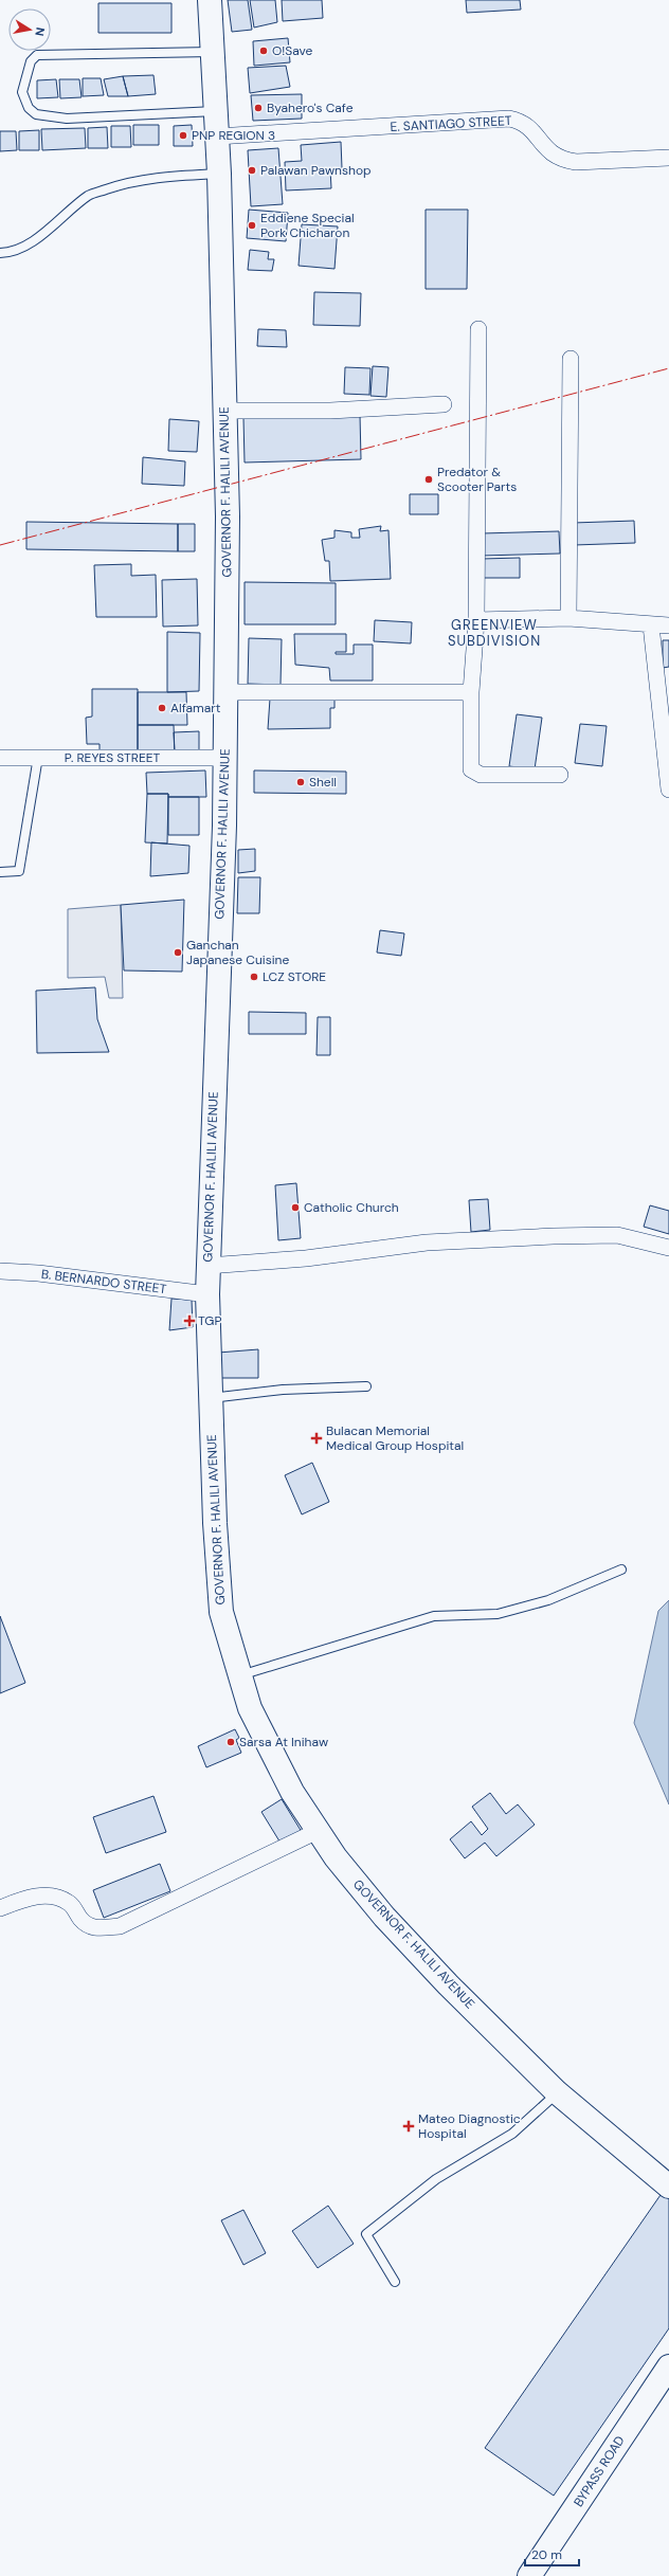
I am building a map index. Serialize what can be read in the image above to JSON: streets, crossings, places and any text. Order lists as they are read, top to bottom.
{
  "streets": {
    "main road": ["GOVERNOR F. HALILI AVENUE", "BYPASS ROAD"],
    "street": ["E. SANTIAGO STREET", "P. REYES STREET", "B. BERNARDO STREET"]
  },
  "crossings": [
    ["E. SANTIAGO STREET", "GOVERNOR F. HALILI AVENUE"],
    ["GOVERNOR F. HALILI AVENUE", "P. REYES STREET"],
    ["GOVERNOR F. HALILI AVENUE", "B. BERNARDO STREET"]
  ],
  "districts": ["GREENVIEW SUBDIVISION"],
  "places": {
    "other": [
      "O!Save",
      "Byahero's Cafe",
      "PNP REGION 3",
      "Palawan Pawnshop",
      "Eddiene Special Pork Chicharon",
      "Predator & Scooter Parts",
      "Alfamart",
      "Shell",
      "Ganchan Japanese Cuisine",
      "LCZ STORE",
      "Catholic Church",
      "Sarsa At Inihaw"
    ],
    "health": ["TGP", "Bulacan Memorial Medical Group Hospital", "Mateo Diagnostic Hospital"]
  },
  "scale_bar": "20 m",
  "north": "right"
}
